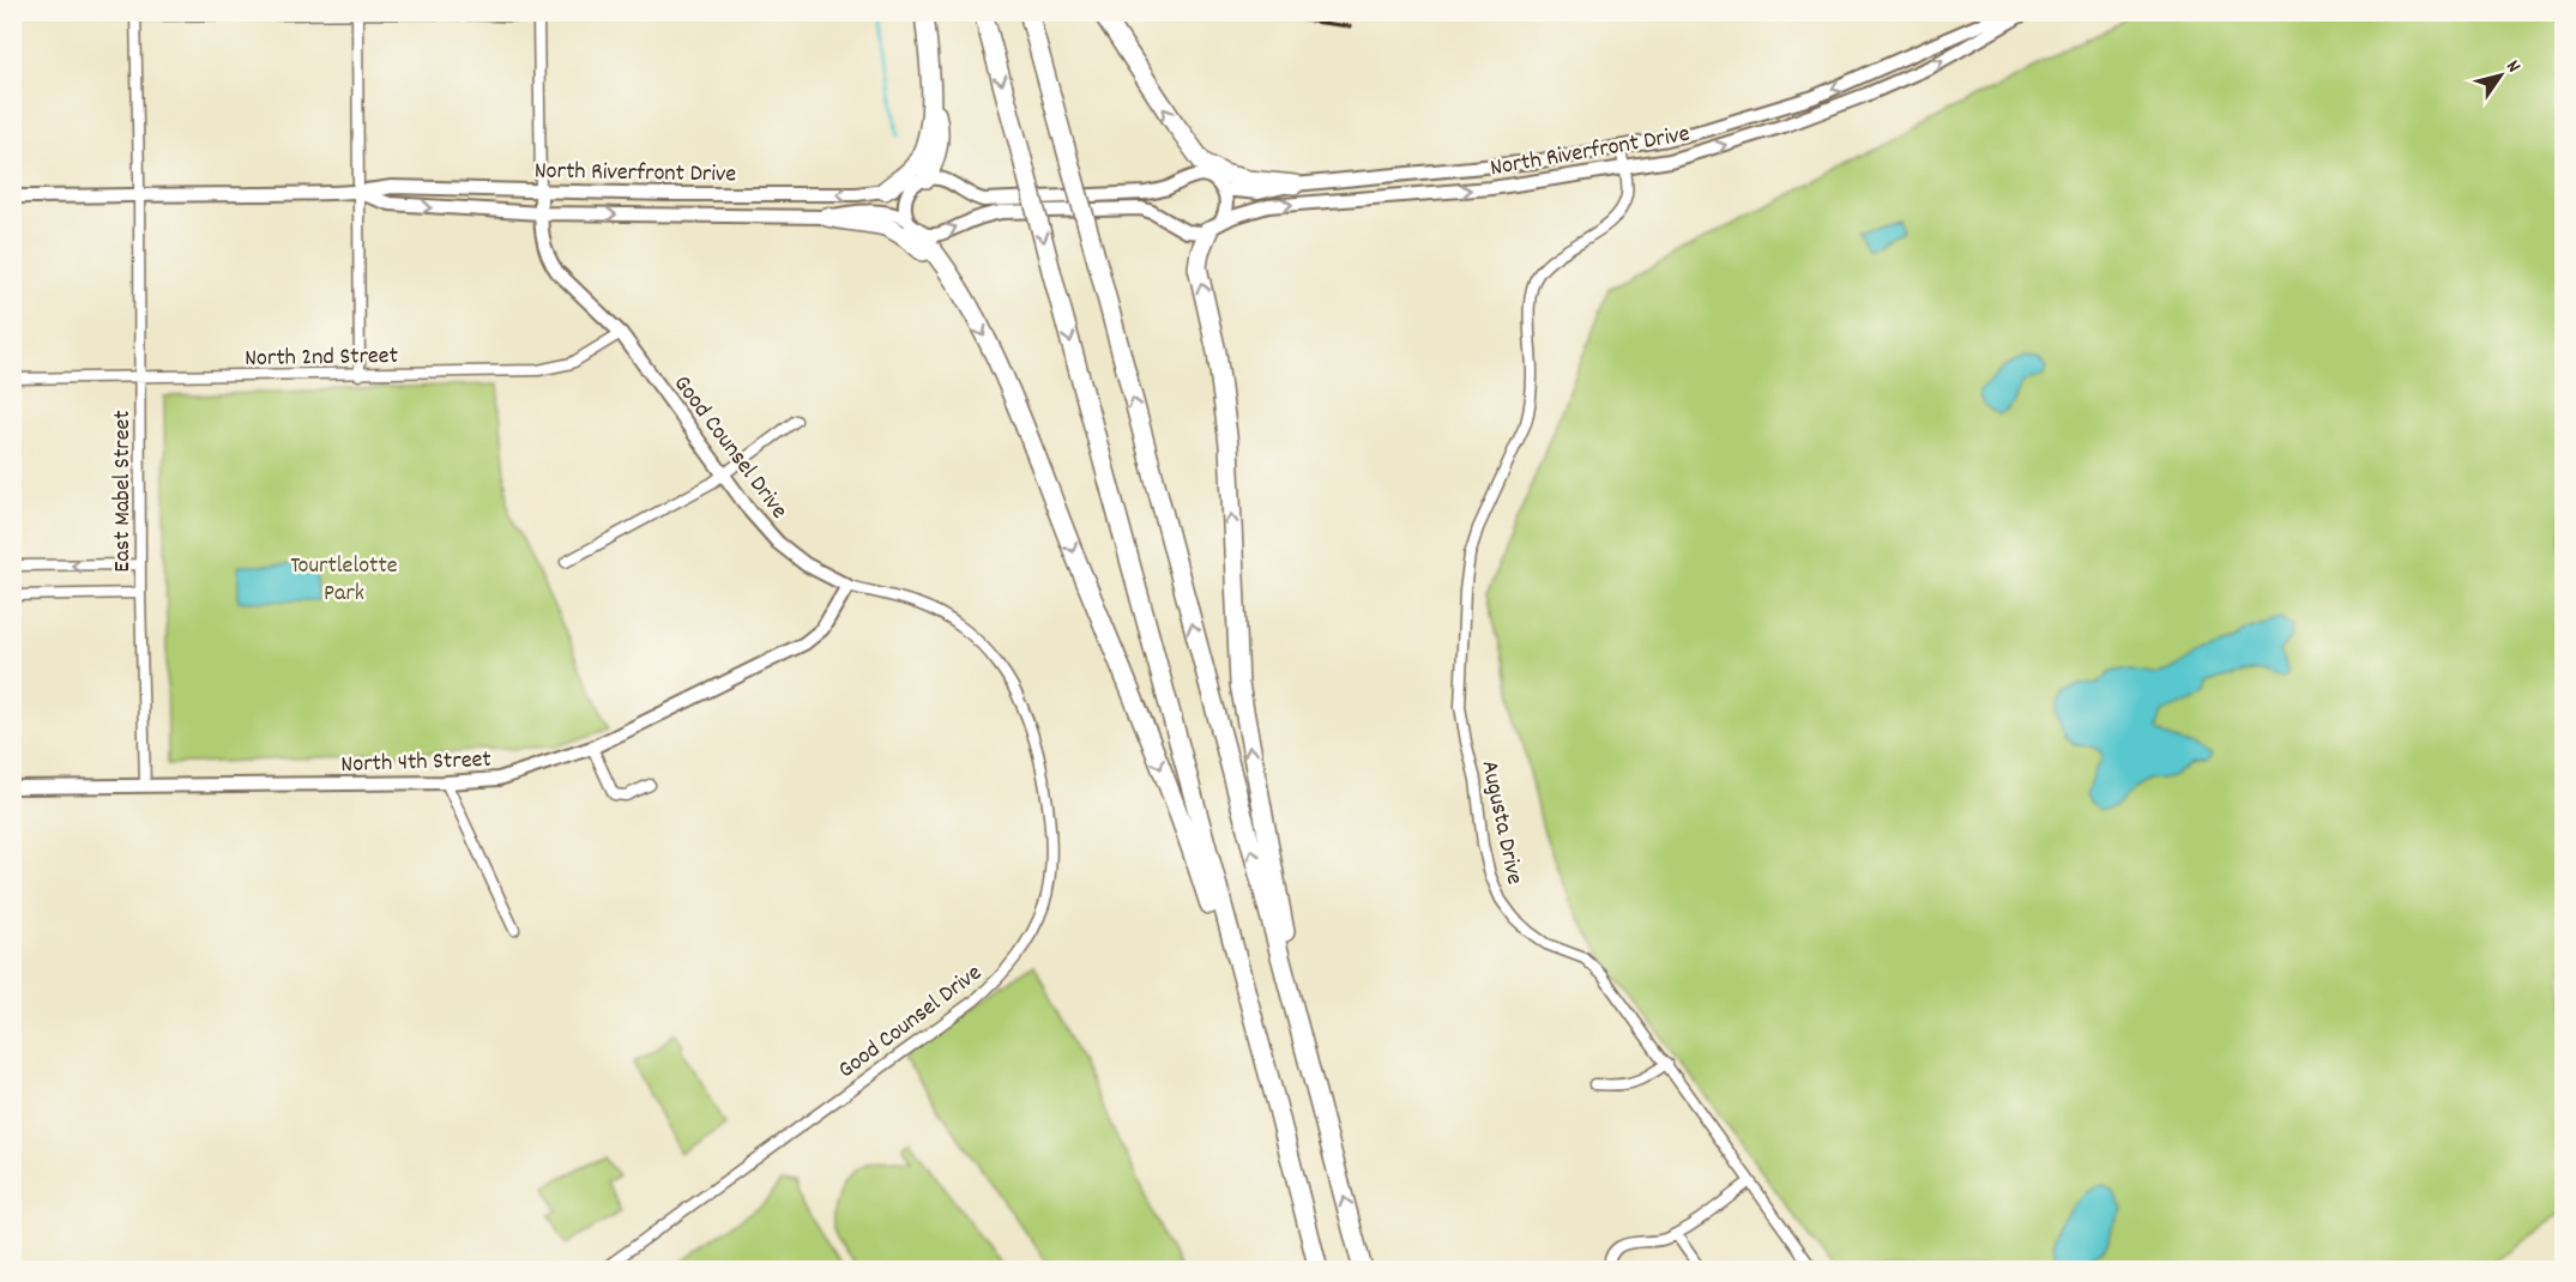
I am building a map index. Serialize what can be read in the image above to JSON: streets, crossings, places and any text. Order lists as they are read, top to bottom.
{
  "streets": {
    "main road": ["North Riverfront Drive", "Good Counsel Drive", "North 4th Street"],
    "street": ["North 2nd Street", "East Mabel Street", "Augusta Drive"]
  },
  "crossings": [
    ["North Riverfront Drive", "Good Counsel Drive"],
    ["North Riverfront Drive", "East Mabel Street"],
    ["North Riverfront Drive", "Augusta Drive"],
    ["North 2nd Street", "Good Counsel Drive"],
    ["North 2nd Street", "East Mabel Street"],
    ["Good Counsel Drive", "North 4th Street"],
    ["East Mabel Street", "North 4th Street"]
  ],
  "parks": ["Tourtlelotte Park"],
  "north": "top right"
}
